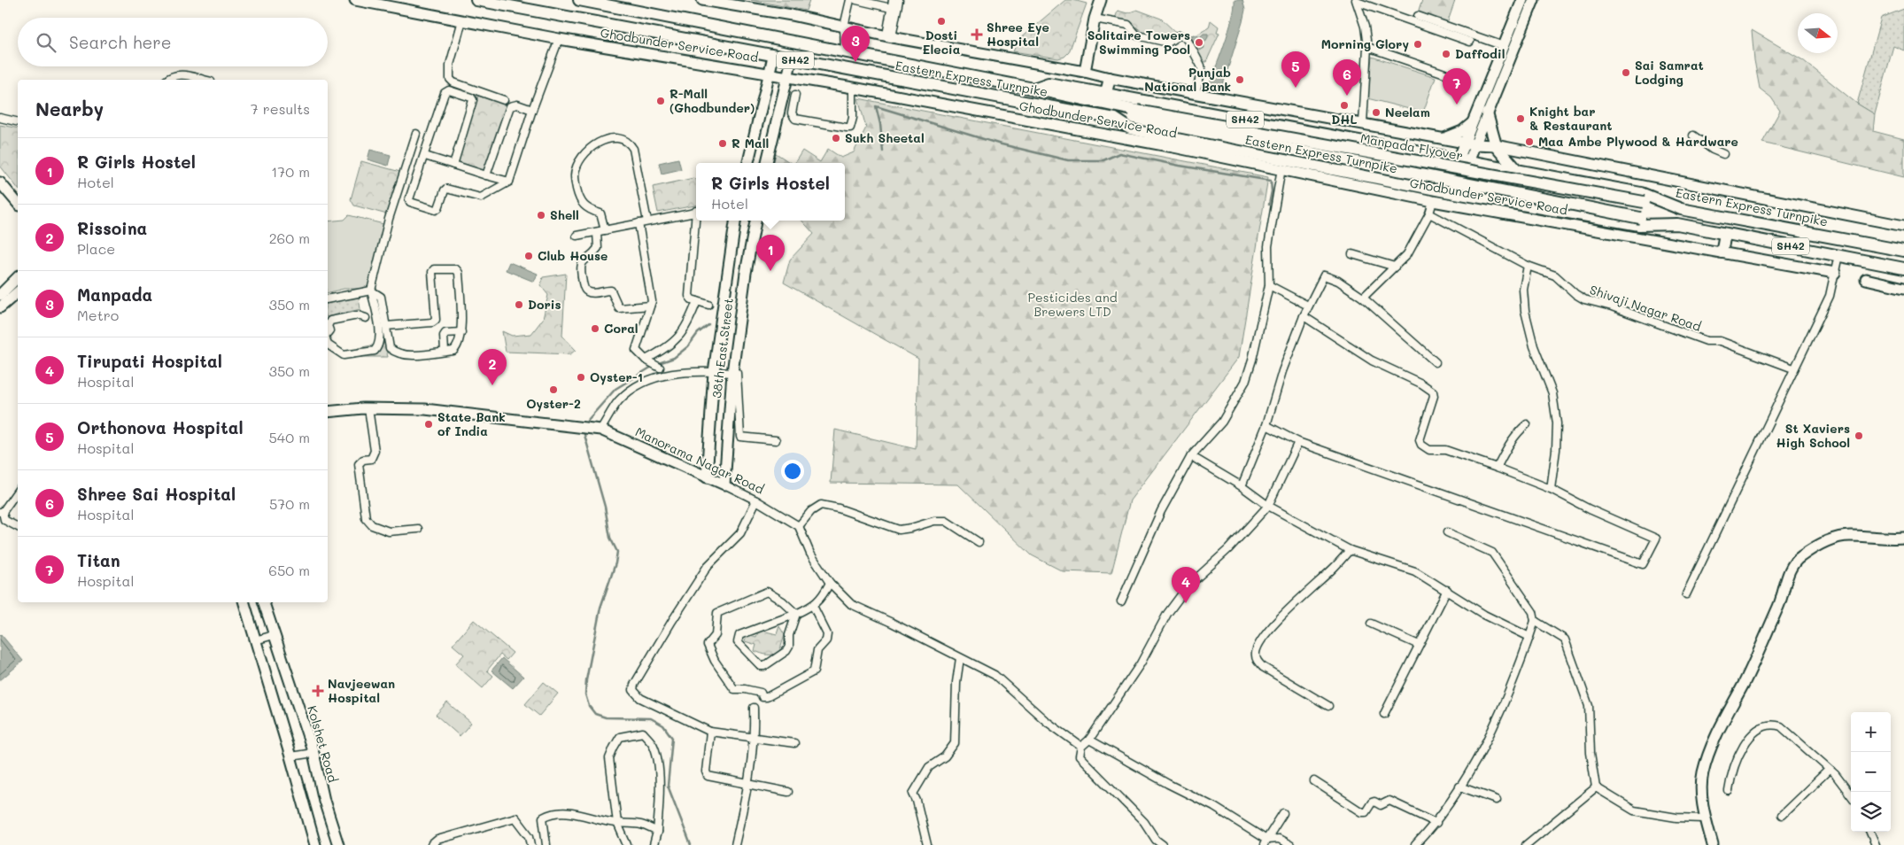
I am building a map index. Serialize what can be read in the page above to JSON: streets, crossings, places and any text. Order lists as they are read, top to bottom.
{
  "streets": {
    "main road": ["SH42", "Eastern Express Turnpike", "Manpada Flyover"],
    "street": [
      "Ghodbunder Service Road",
      "Shivaji Nagar Road",
      "38th East Street",
      "Manorama Nagar Road",
      "Kolshet Road"
    ]
  },
  "crossings": [
    ["Ghodbunder Service Road", "Eastern Express Turnpike"],
    ["Eastern Express Turnpike", "Manpada Flyover"],
    ["38th East Street", "Manorama Nagar Road"]
  ],
  "parks": ["Pesticides and Brewers LTD"],
  "places": {
    "other": [
      "Dosti Elecia",
      "Solitaire Towers Swimming Pool",
      "Morning Glory",
      "Daffodil",
      "Sai Samrat Lodging",
      "Punjab National Bank",
      "R-Mall (Ghodbunder)",
      "DHL",
      "Neelam",
      "Knight bar & Restaurant",
      "Sukh Sheetal",
      "Maa Ambe Plywood & Hardware",
      "R Mall",
      "Shell",
      "Club House",
      "Doris",
      "Coral",
      "Oyster-1",
      "Oyster-2",
      "State Bank of India",
      "St Xaviers High School"
    ],
    "health": ["Shree Eye Hospital", "Navjeewan Hospital"]
  },
  "north": "right",
  "page": {
    "search": "Search here",
    "pins": [
      "3",
      "5",
      "6",
      "7",
      "1",
      "2",
      "4"
    ],
    "heading": ["Nearby", "7 results"],
    "list": [
      {
        "mark": "1",
        "name": "R Girls Hostel",
        "note": "Hotel",
        "value": "170 m"
      },
      {
        "mark": "2",
        "name": "Rissoina",
        "note": "Place",
        "value": "260 m"
      },
      {
        "mark": "3",
        "name": "Manpada",
        "note": "Metro",
        "value": "350 m"
      },
      {
        "mark": "4",
        "name": "Tirupati Hospital",
        "note": "Hospital",
        "value": "350 m"
      },
      {
        "mark": "5",
        "name": "Orthonova Hospital",
        "note": "Hospital",
        "value": "540 m"
      },
      {
        "mark": "6",
        "name": "Shree Sai Hospital",
        "note": "Hospital",
        "value": "570 m"
      },
      {
        "mark": "7",
        "name": "Titan",
        "note": "Hospital",
        "value": "650 m"
      }
    ],
    "popup": ["R Girls Hostel", "Hotel"],
    "map_buttons": ["+", "−"]
  }
}
